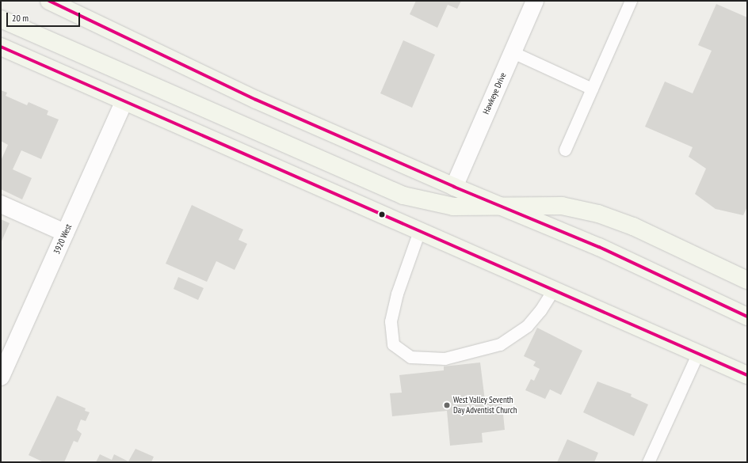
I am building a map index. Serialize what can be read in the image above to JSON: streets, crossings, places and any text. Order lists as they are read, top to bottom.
{
  "streets": {
    "street": ["Hawkeye Drive", "3920 West"]
  },
  "places": ["West Valley Seventh Day Adventist Church"],
  "scale_bar": "20 m"
}
